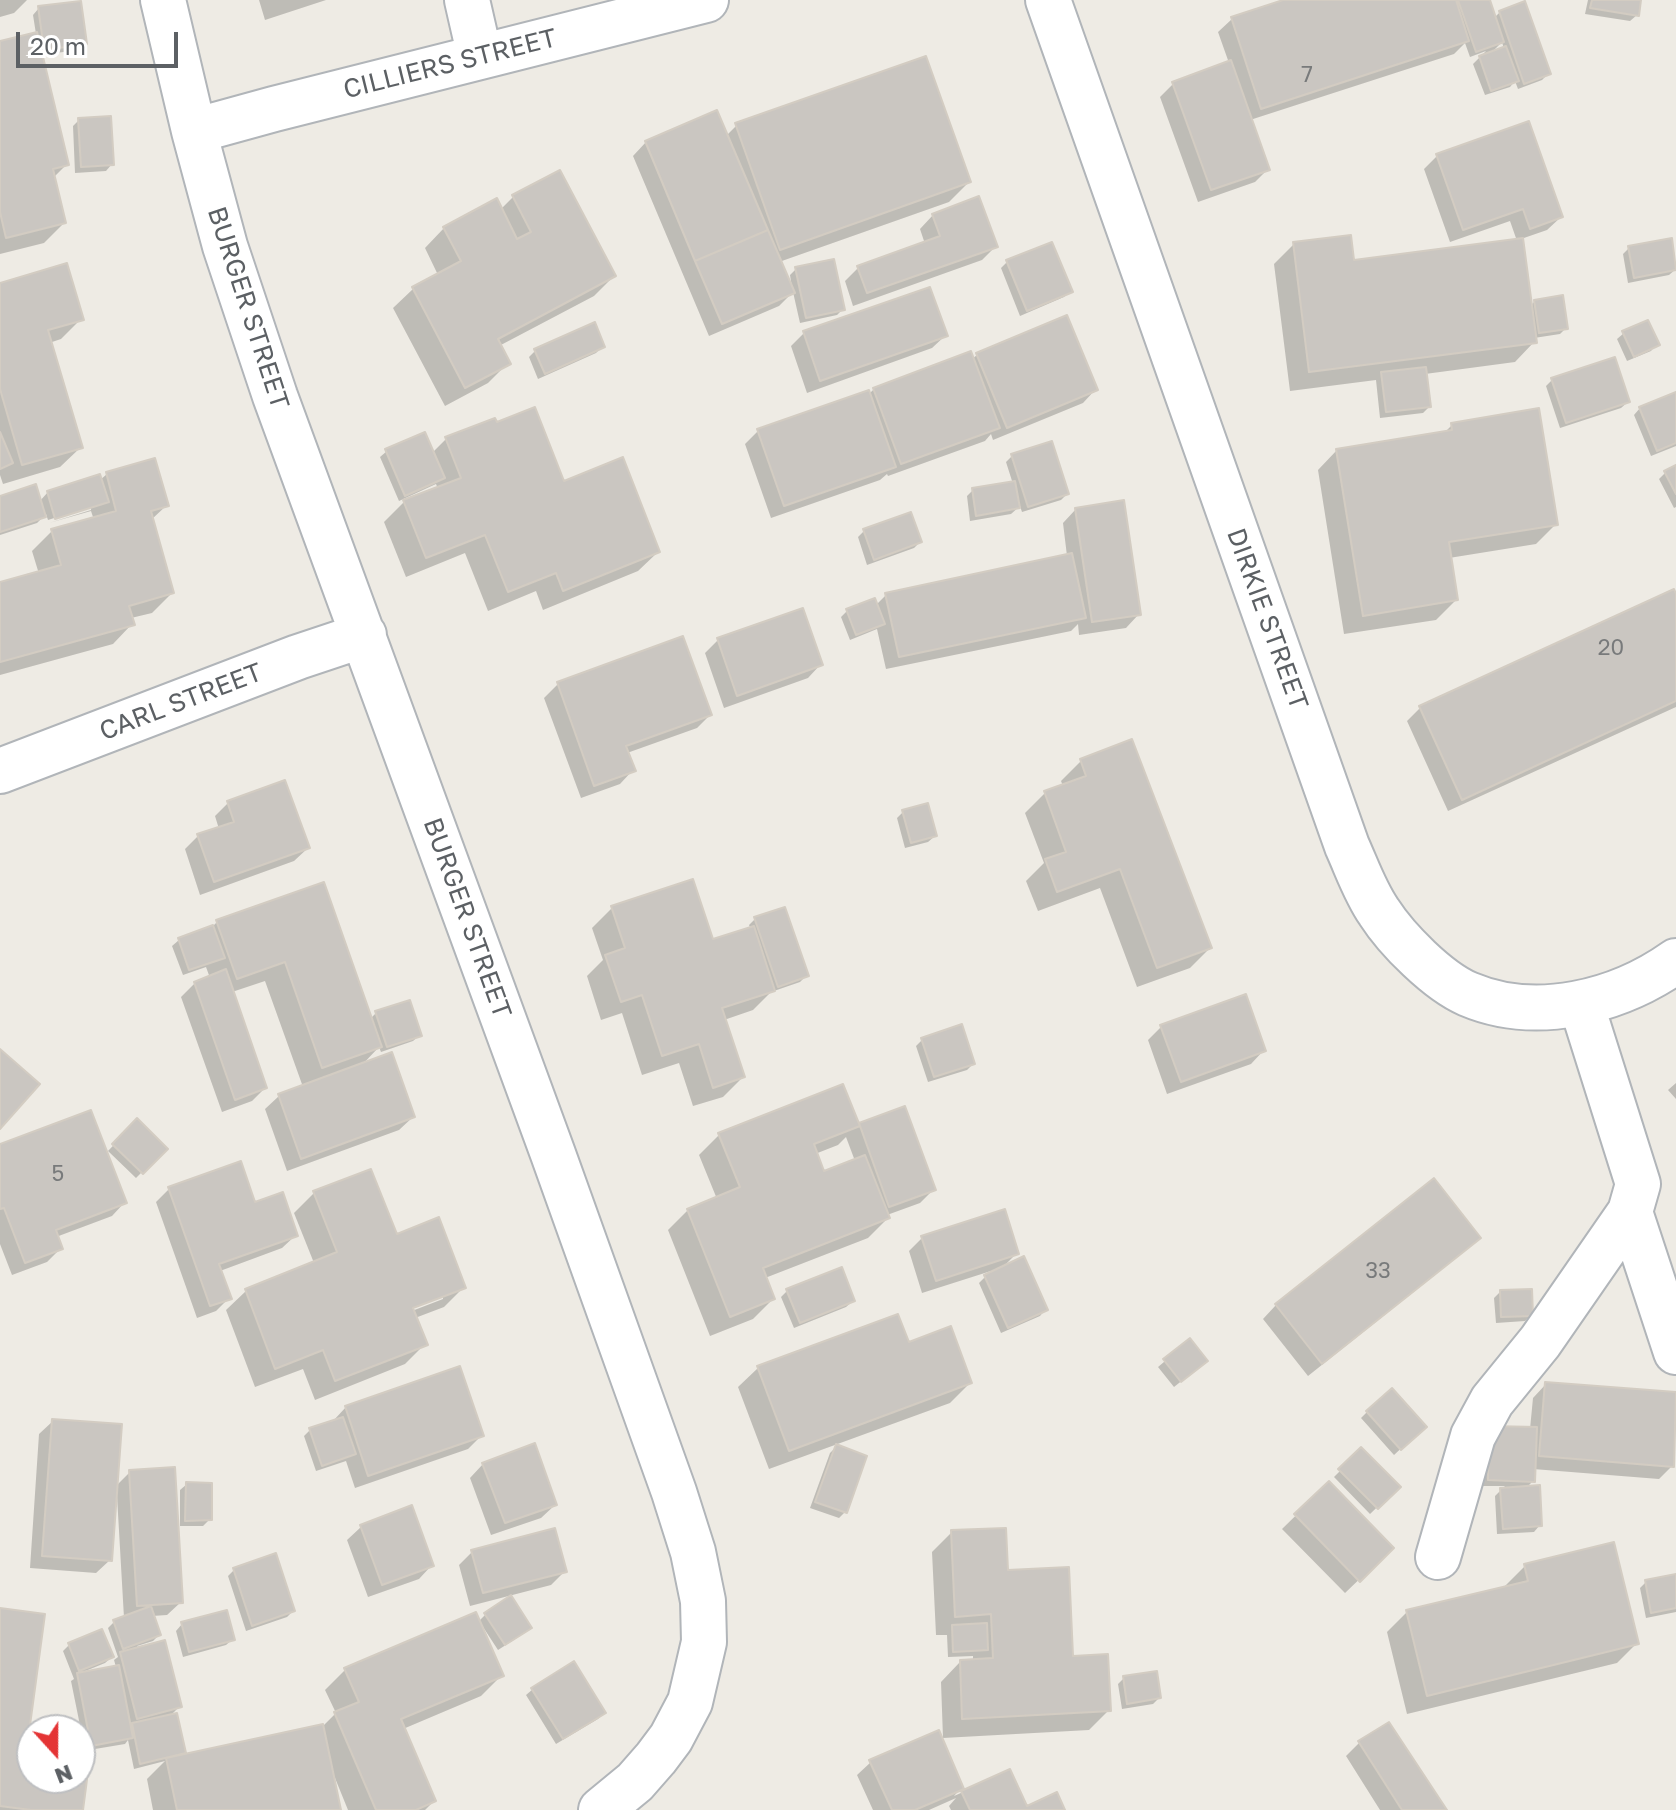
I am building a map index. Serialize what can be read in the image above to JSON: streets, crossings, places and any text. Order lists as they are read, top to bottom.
{
  "streets": {
    "street": [
      "CILLIERS STREET",
      "BURGER STREET",
      "DIRKIE STREET",
      "CARL STREET"
    ]
  },
  "crossings": [
    ["CILLIERS STREET", "BURGER STREET"],
    ["BURGER STREET", "CARL STREET"]
  ],
  "house_numbers": [
    "7",
    "20",
    "5",
    "33"
  ],
  "scale_bar": "20 m",
  "north": "bottom"
}
